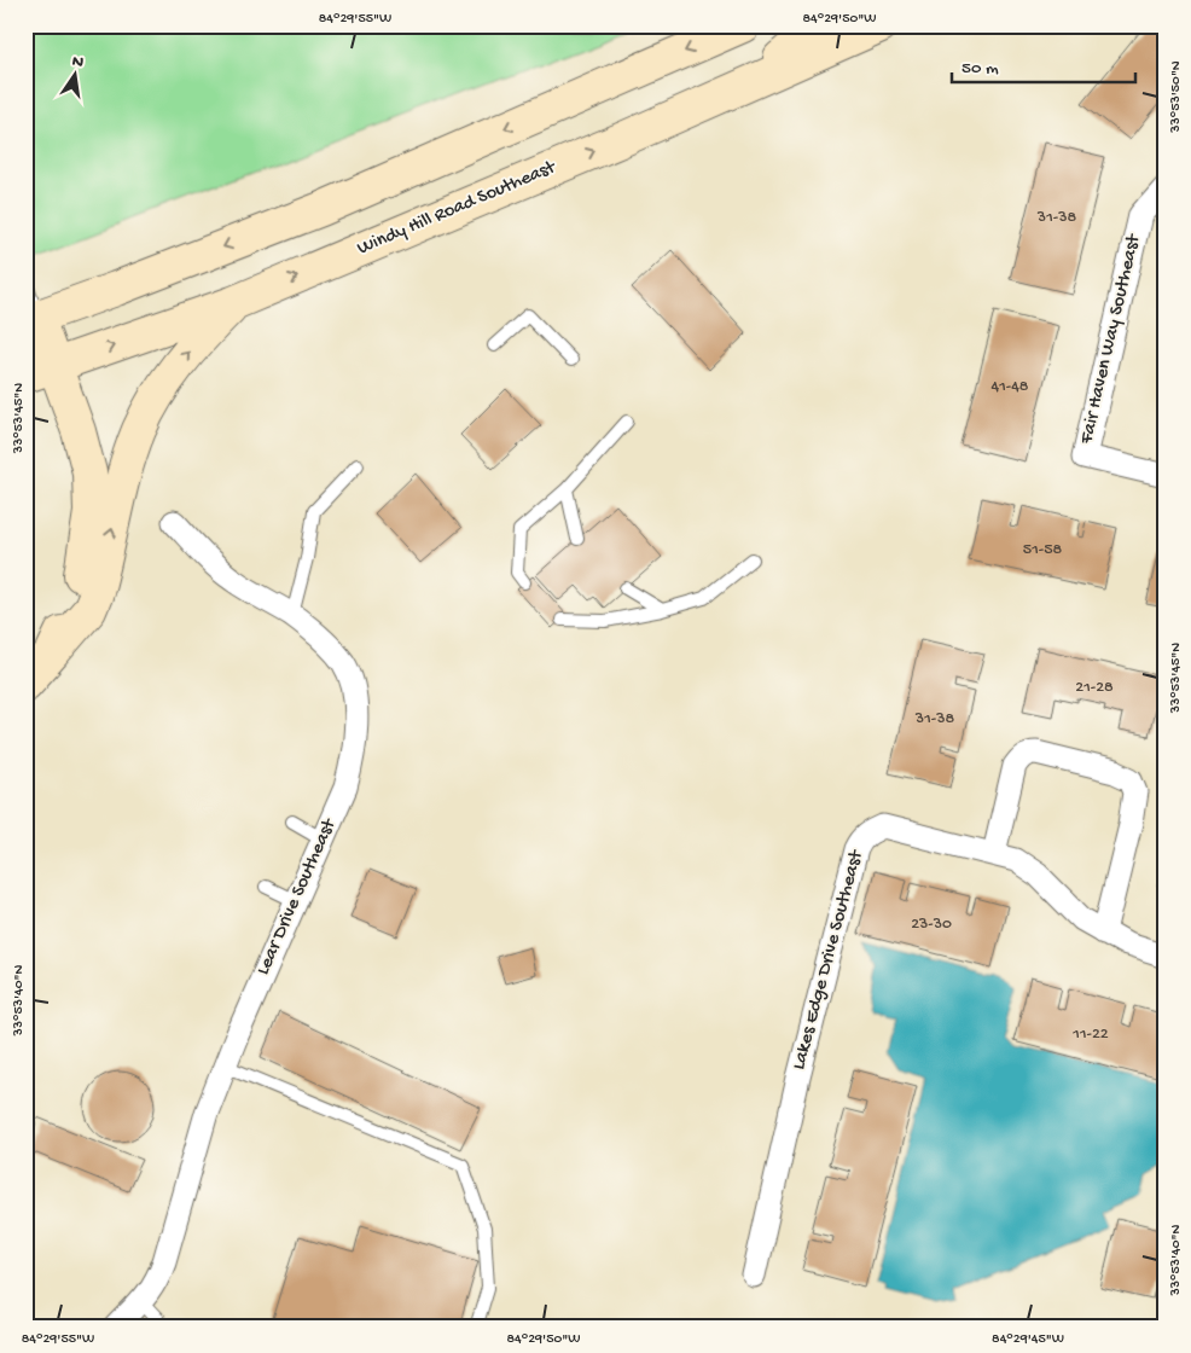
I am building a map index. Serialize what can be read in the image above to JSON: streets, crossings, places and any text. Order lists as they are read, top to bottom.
{
  "streets": {
    "main road": ["Windy Hill Road Southeast"],
    "street": ["Fair Haven Way Southeast", "Lear Drive Southeast", "Lakes Edge Drive Southeast"]
  },
  "house_numbers": [
    "31-38",
    "41-48",
    "51-58",
    "21-28",
    "31-38",
    "23-30",
    "11-22"
  ],
  "scale_bar": "50 m",
  "north": "top",
  "coordinates": [
    "84°29'55\"W",
    "84°29'50\"W",
    "33°53'50\"N",
    "33°53'45\"N",
    "33°53'40\"N",
    "84°29'45\"W"
  ]
}
